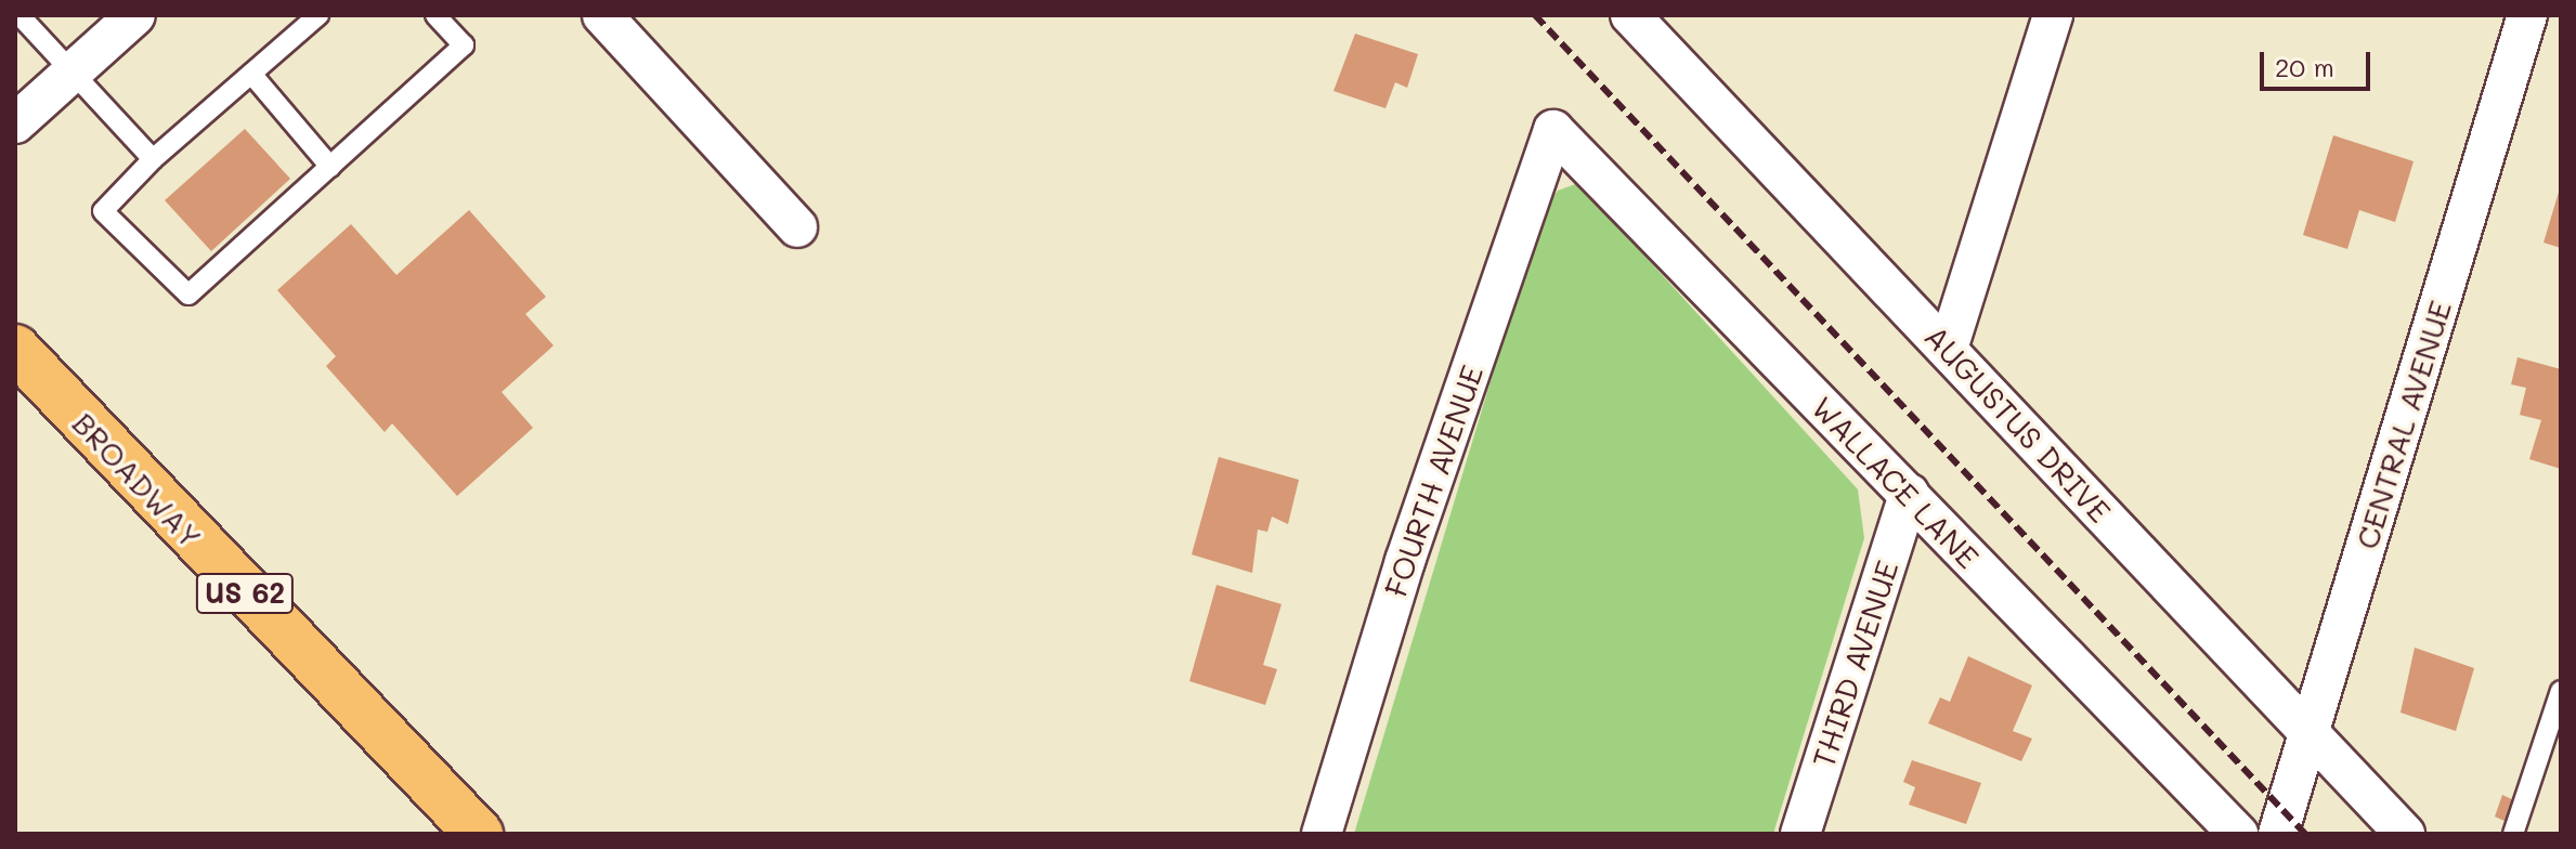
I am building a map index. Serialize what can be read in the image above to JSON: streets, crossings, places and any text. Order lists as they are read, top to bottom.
{
  "streets": {
    "main road": ["BROADWAY", "US 62"],
    "street": [
      "AUGUSTUS DRIVE",
      "CENTRAL AVENUE",
      "FOURTH AVENUE",
      "WALLACE LANE",
      "THIRD AVENUE"
    ]
  },
  "crossings": [
    ["AUGUSTUS DRIVE", "CENTRAL AVENUE"],
    ["FOURTH AVENUE", "WALLACE LANE"],
    ["WALLACE LANE", "THIRD AVENUE"]
  ],
  "scale_bar": "20 m"
}
